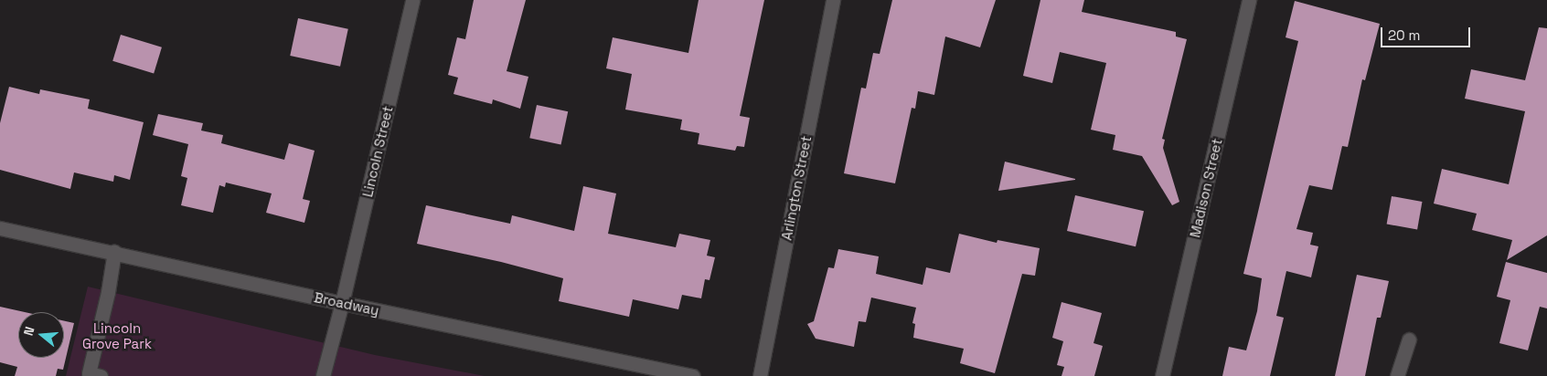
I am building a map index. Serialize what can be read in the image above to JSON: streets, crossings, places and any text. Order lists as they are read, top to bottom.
{
  "streets": {
    "street": [
      "Lincoln Street",
      "Arlington Street",
      "Madison Street",
      "Broadway"
    ]
  },
  "crossings": [
    ["Lincoln Street", "Broadway"]
  ],
  "parks": ["Lincoln Grove Park"],
  "scale_bar": "20 m",
  "north": "left"
}
